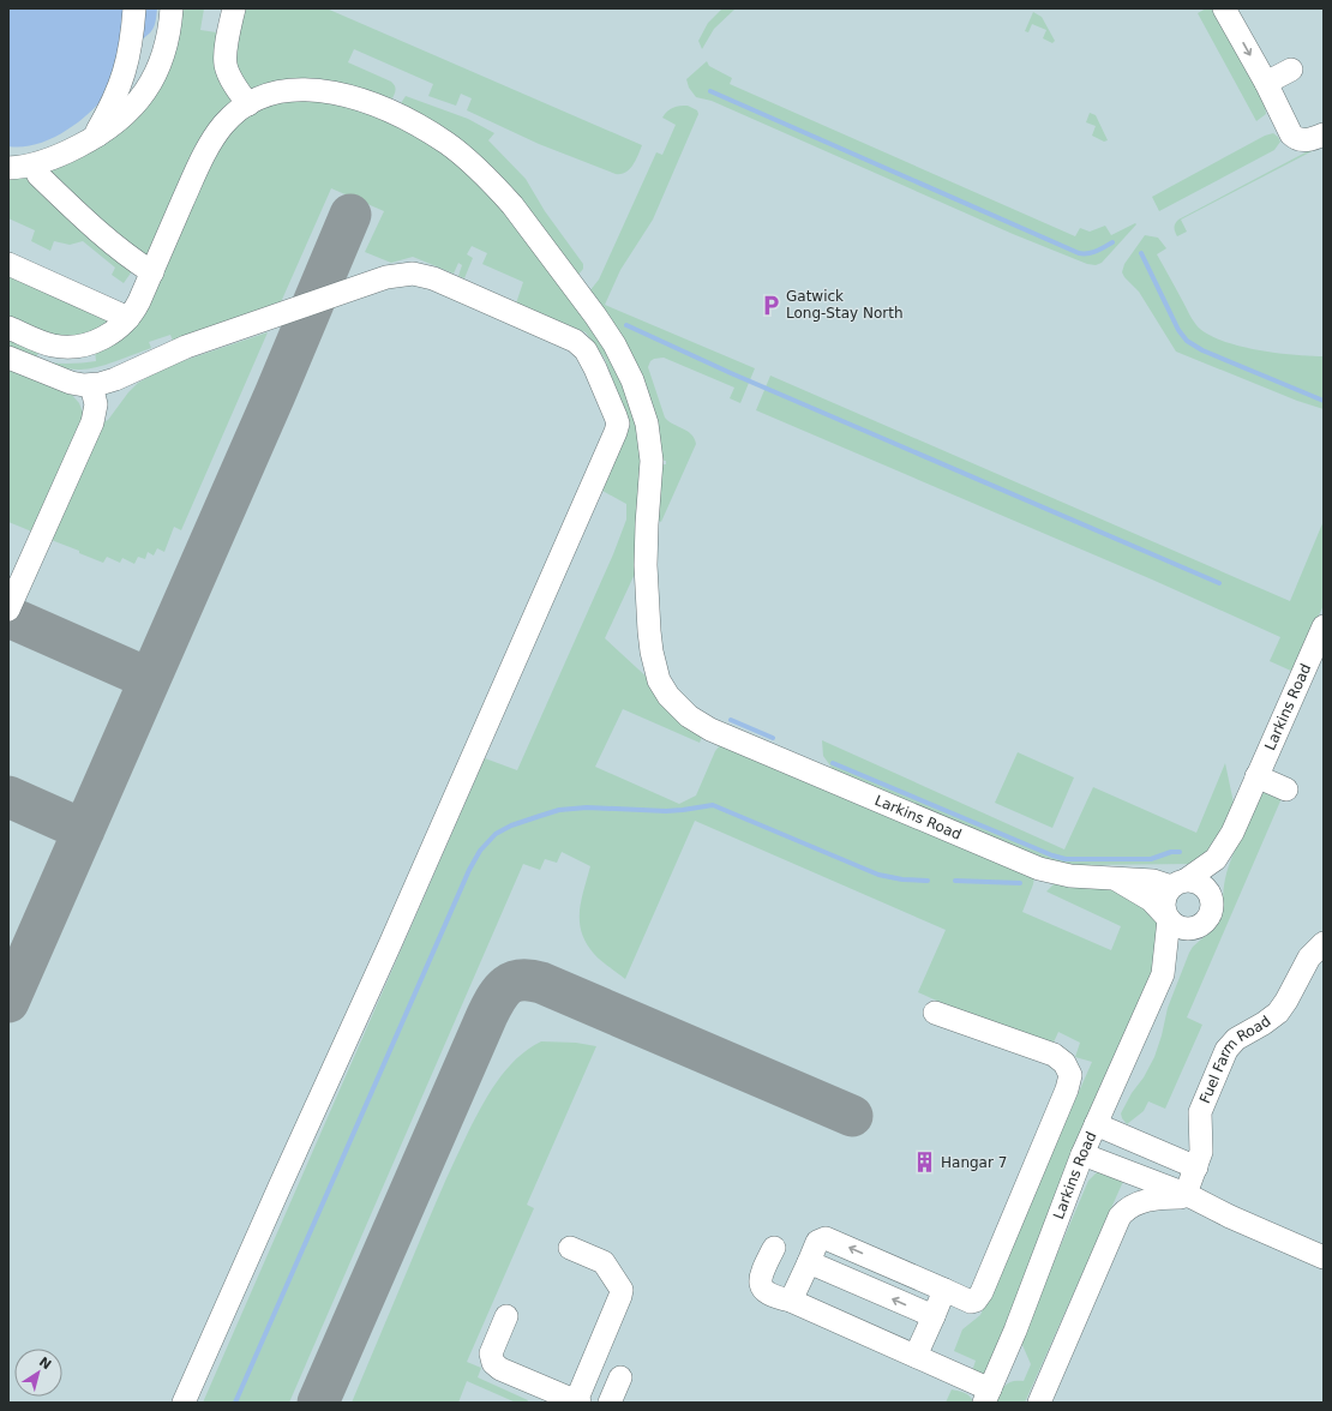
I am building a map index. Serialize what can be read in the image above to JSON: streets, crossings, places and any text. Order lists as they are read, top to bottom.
{
  "streets": {
    "lane": ["Larkins Road", "Fuel Farm Road"]
  },
  "places": {
    "parking": ["Gatwick Long-Stay North"],
    "building": ["Hangar 7"]
  },
  "north": "top right"
}
